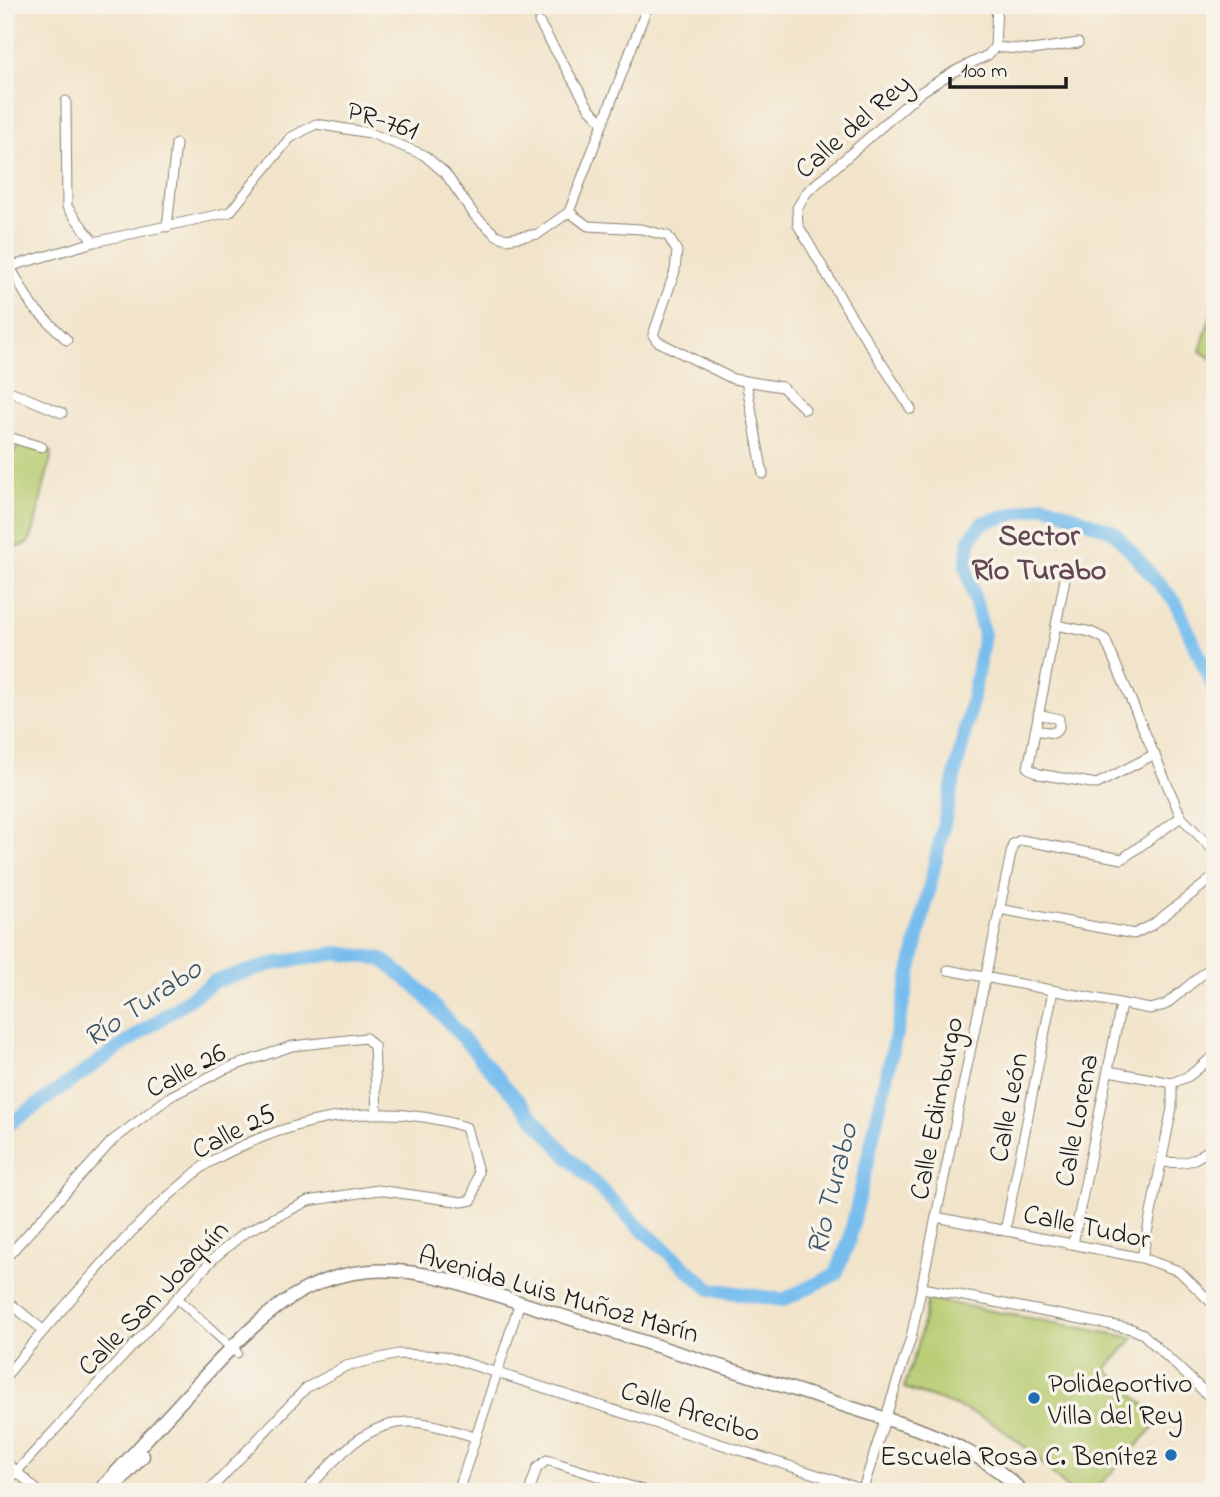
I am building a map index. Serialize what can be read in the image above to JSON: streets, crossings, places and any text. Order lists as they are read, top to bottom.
{
  "streets": {
    "main road": ["Avenida Luis Muñoz Marín"],
    "street": [
      "PR-761",
      "Calle del Rey",
      "Calle 26",
      "Calle León",
      "Calle Edimburgo",
      "Calle Lorena",
      "Calle 25",
      "Calle Tudor",
      "Calle San Joaquín",
      "Calle Arecibo"
    ]
  },
  "crossings": [
    ["Calle 26", "Calle 25"],
    ["Calle León", "Calle Tudor"],
    ["Calle Edimburgo", "Calle Tudor"],
    ["Calle Edimburgo", "Avenida Luis Muñoz Marín"],
    ["Calle Edimburgo", "Calle Arecibo"],
    ["Calle Lorena", "Calle Tudor"],
    ["Calle 25", "Calle San Joaquín"]
  ],
  "districts": ["Sector Río Turabo"],
  "water": ["Río Turabo"],
  "places": ["Polideportivo Villa del Rey", "Escuela Rosa C. Benítez"],
  "scale_bar": "100 m"
}
